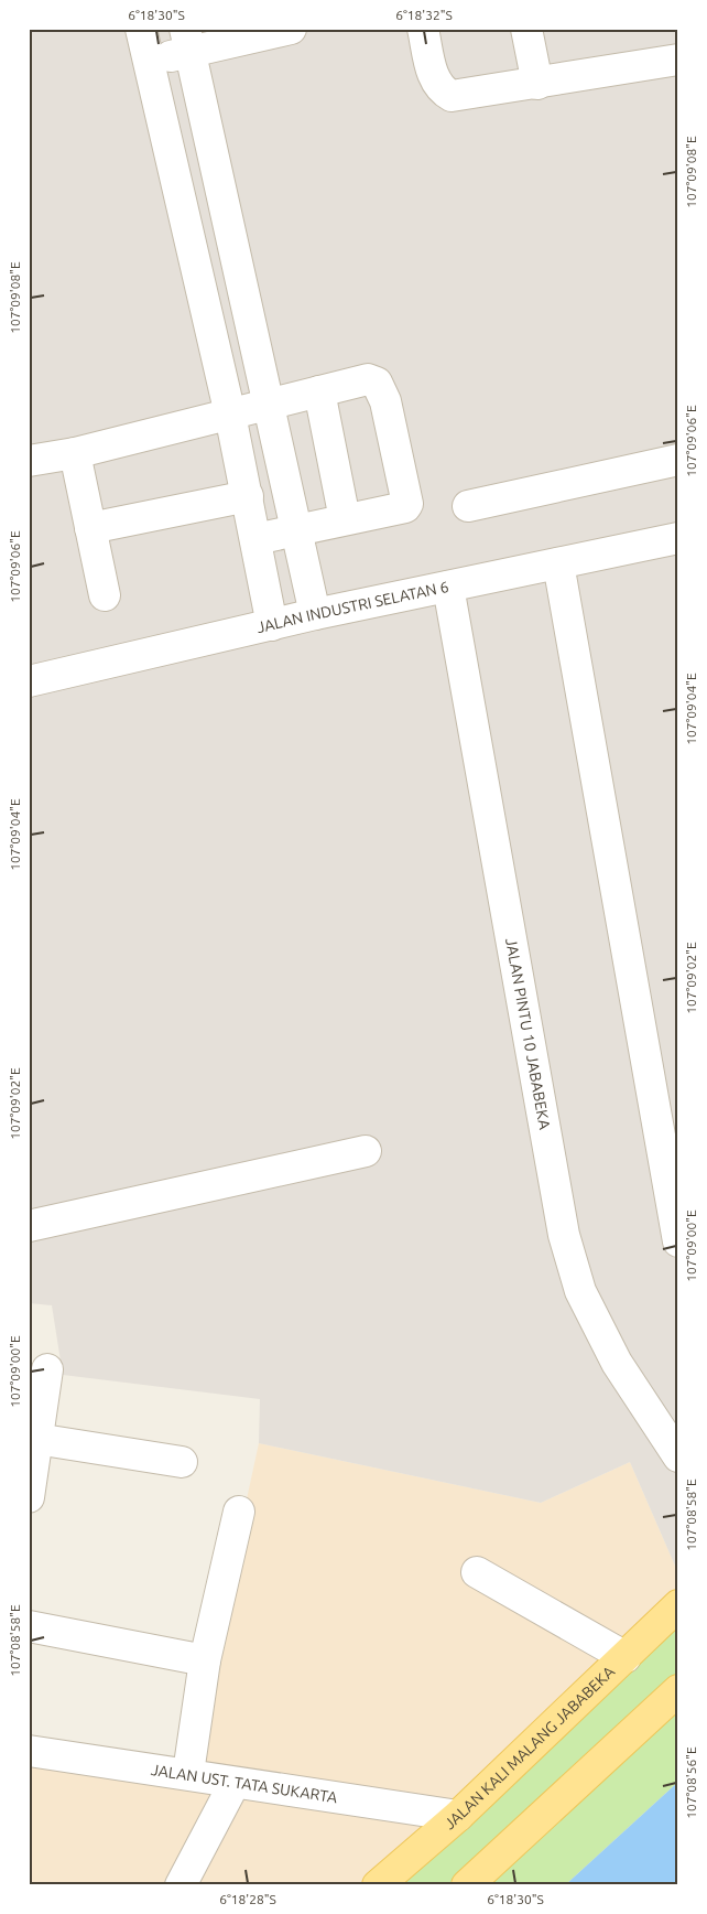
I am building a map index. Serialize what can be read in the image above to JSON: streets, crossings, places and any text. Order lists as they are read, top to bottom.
{
  "streets": {
    "main road": ["JALAN KALI MALANG JABABEKA"],
    "street": ["JALAN INDUSTRI SELATAN 6", "JALAN PINTU 10 JABABEKA", "JALAN UST. TATA SUKARTA"]
  },
  "crossings": [
    ["JALAN INDUSTRI SELATAN 6", "JALAN PINTU 10 JABABEKA"],
    ["JALAN KALI MALANG JABABEKA", "JALAN UST. TATA SUKARTA"]
  ],
  "coordinates": [
    "6°18'30\"S",
    "6°18'32\"S",
    "107°09'08\"E",
    "107°09'06\"E",
    "107°09'04\"E",
    "107°09'02\"E",
    "107°09'00\"E",
    "107°08'58\"E",
    "107°08'56\"E",
    "6°18'28\"S"
  ]
}
